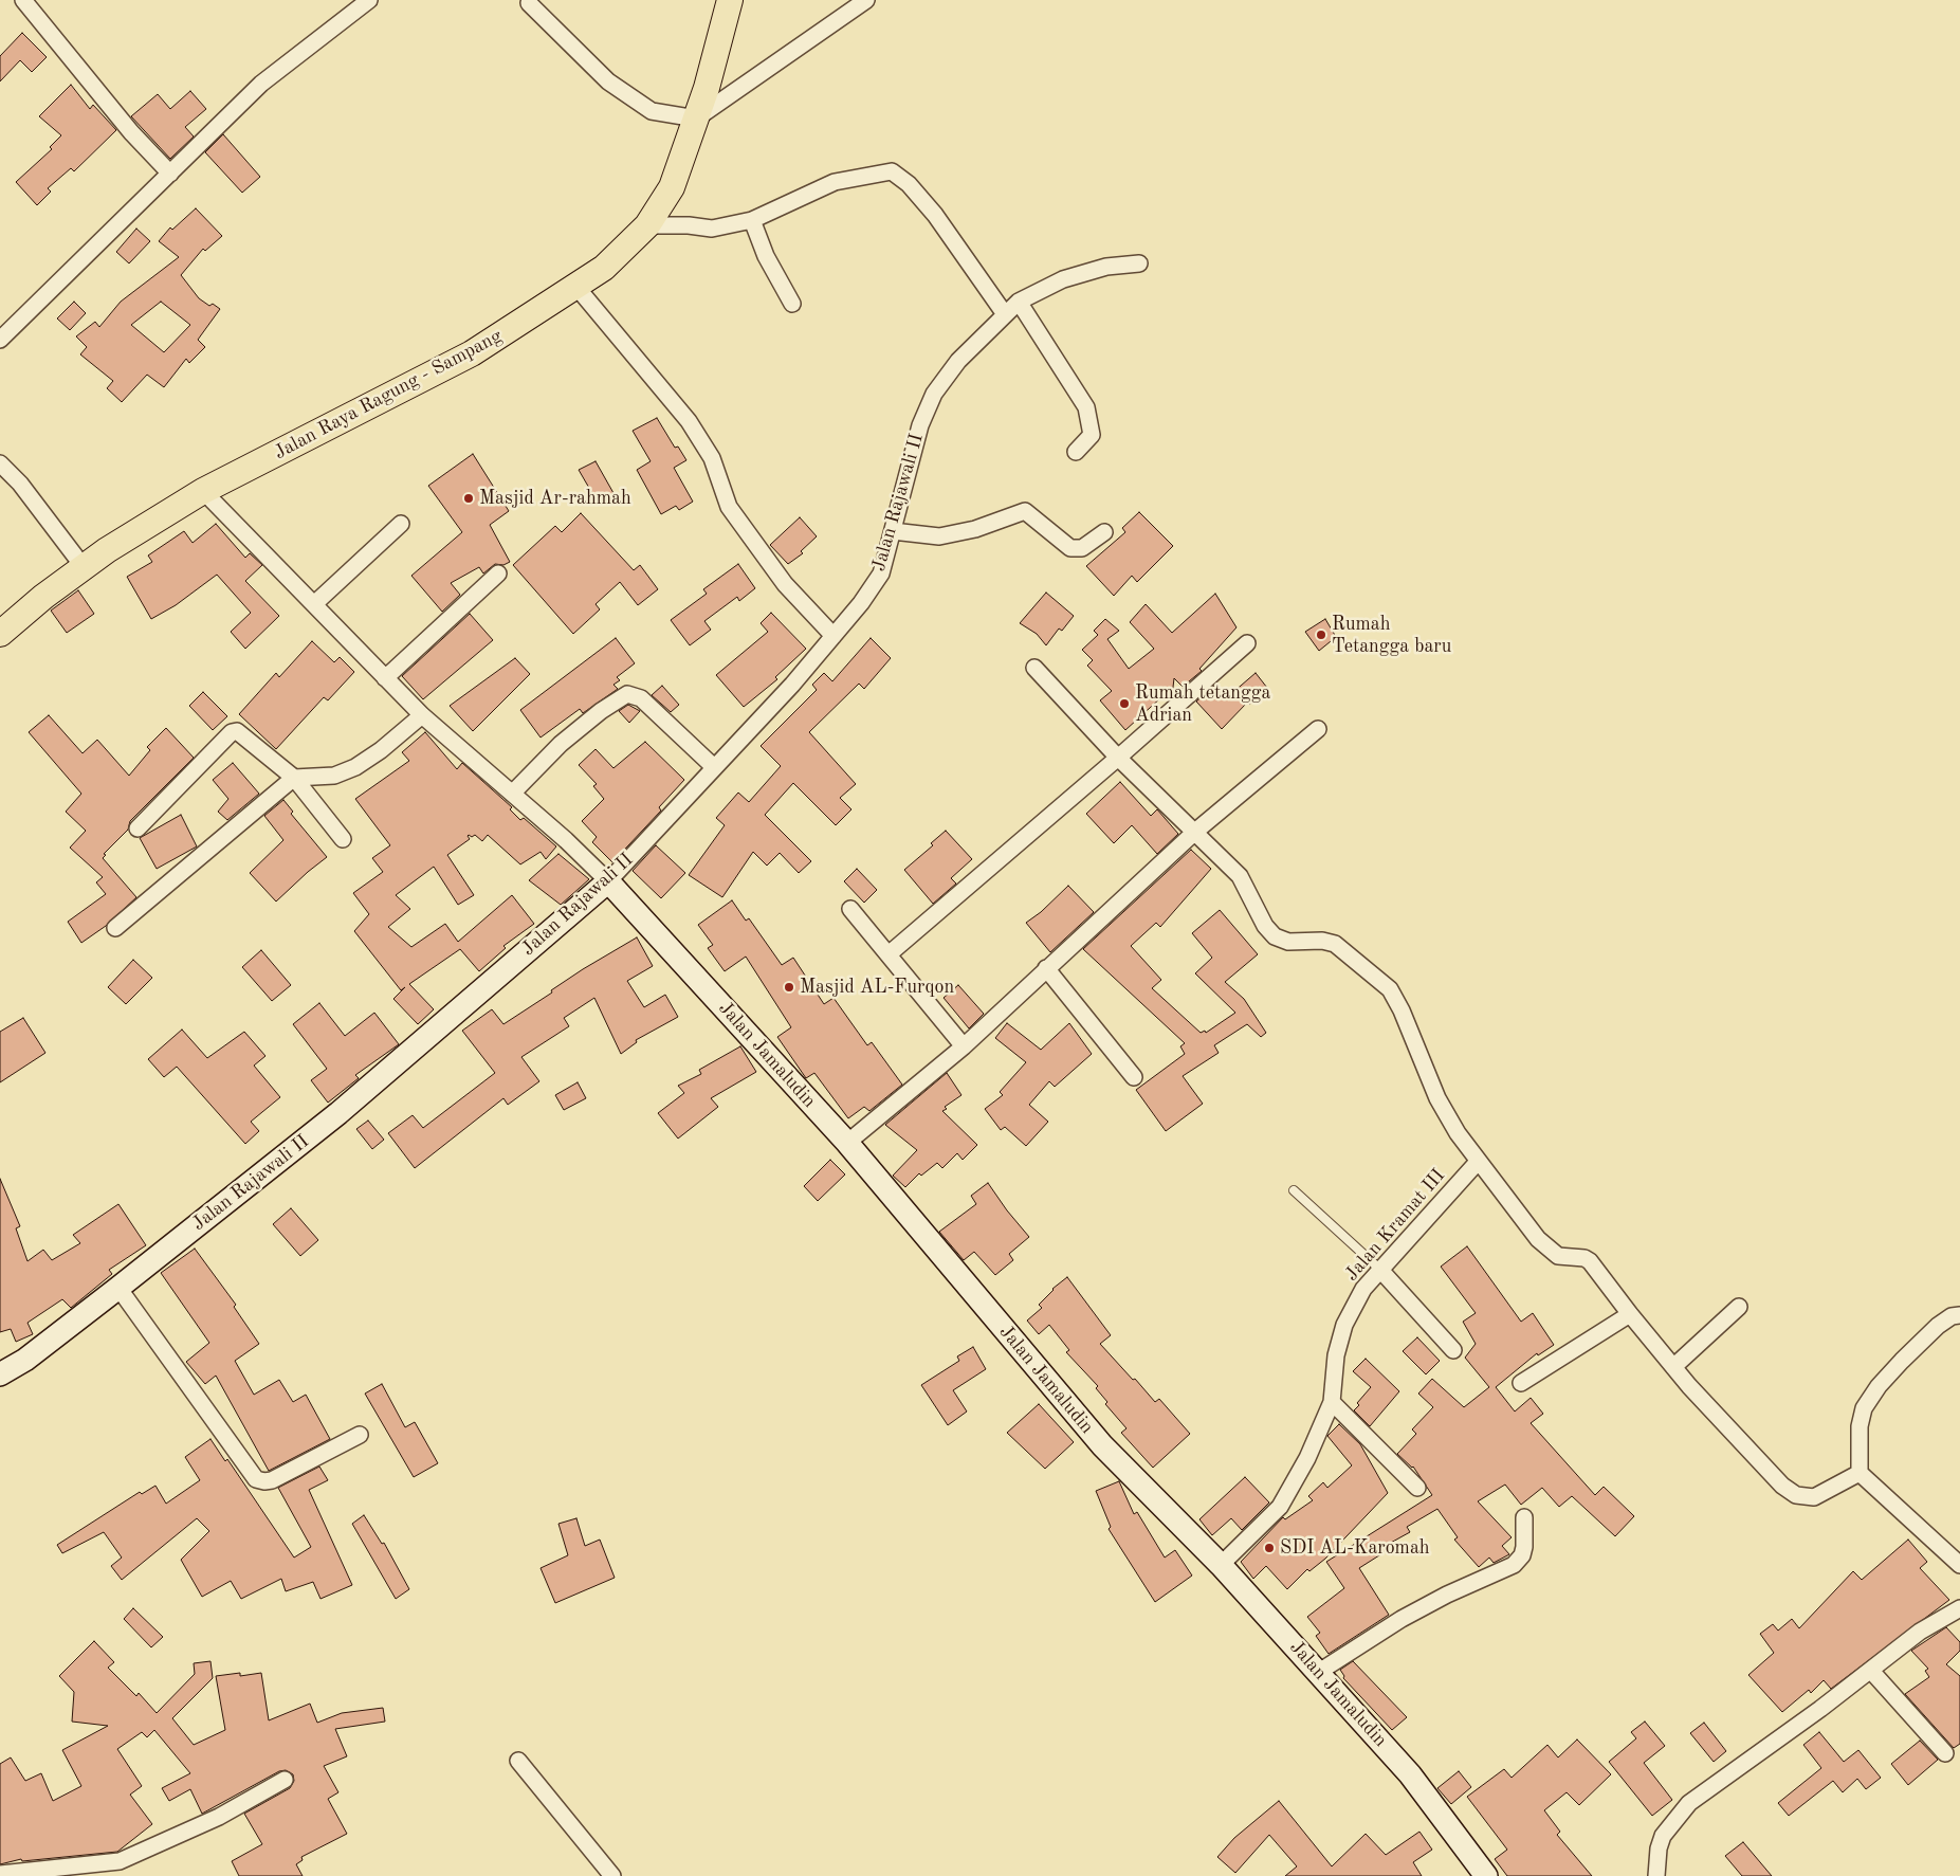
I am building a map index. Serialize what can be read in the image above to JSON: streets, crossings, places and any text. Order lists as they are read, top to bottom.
{
  "streets": {
    "main road": ["Jalan Raya Ragung - Sampang"],
    "street": ["Jalan Rajawali II", "Jalan Jamaludin", "Jalan Kramat III"]
  },
  "crossings": [
    ["Jalan Rajawali II", "Jalan Jamaludin"],
    ["Jalan Jamaludin", "Jalan Kramat III"]
  ],
  "places": [
    "Masjid Ar-rahmah",
    "Rumah Tetangga baru",
    "Rumah tetangga Adrian",
    "Masjid AL-Furqon",
    "SDI AL-Karomah"
  ]
}
